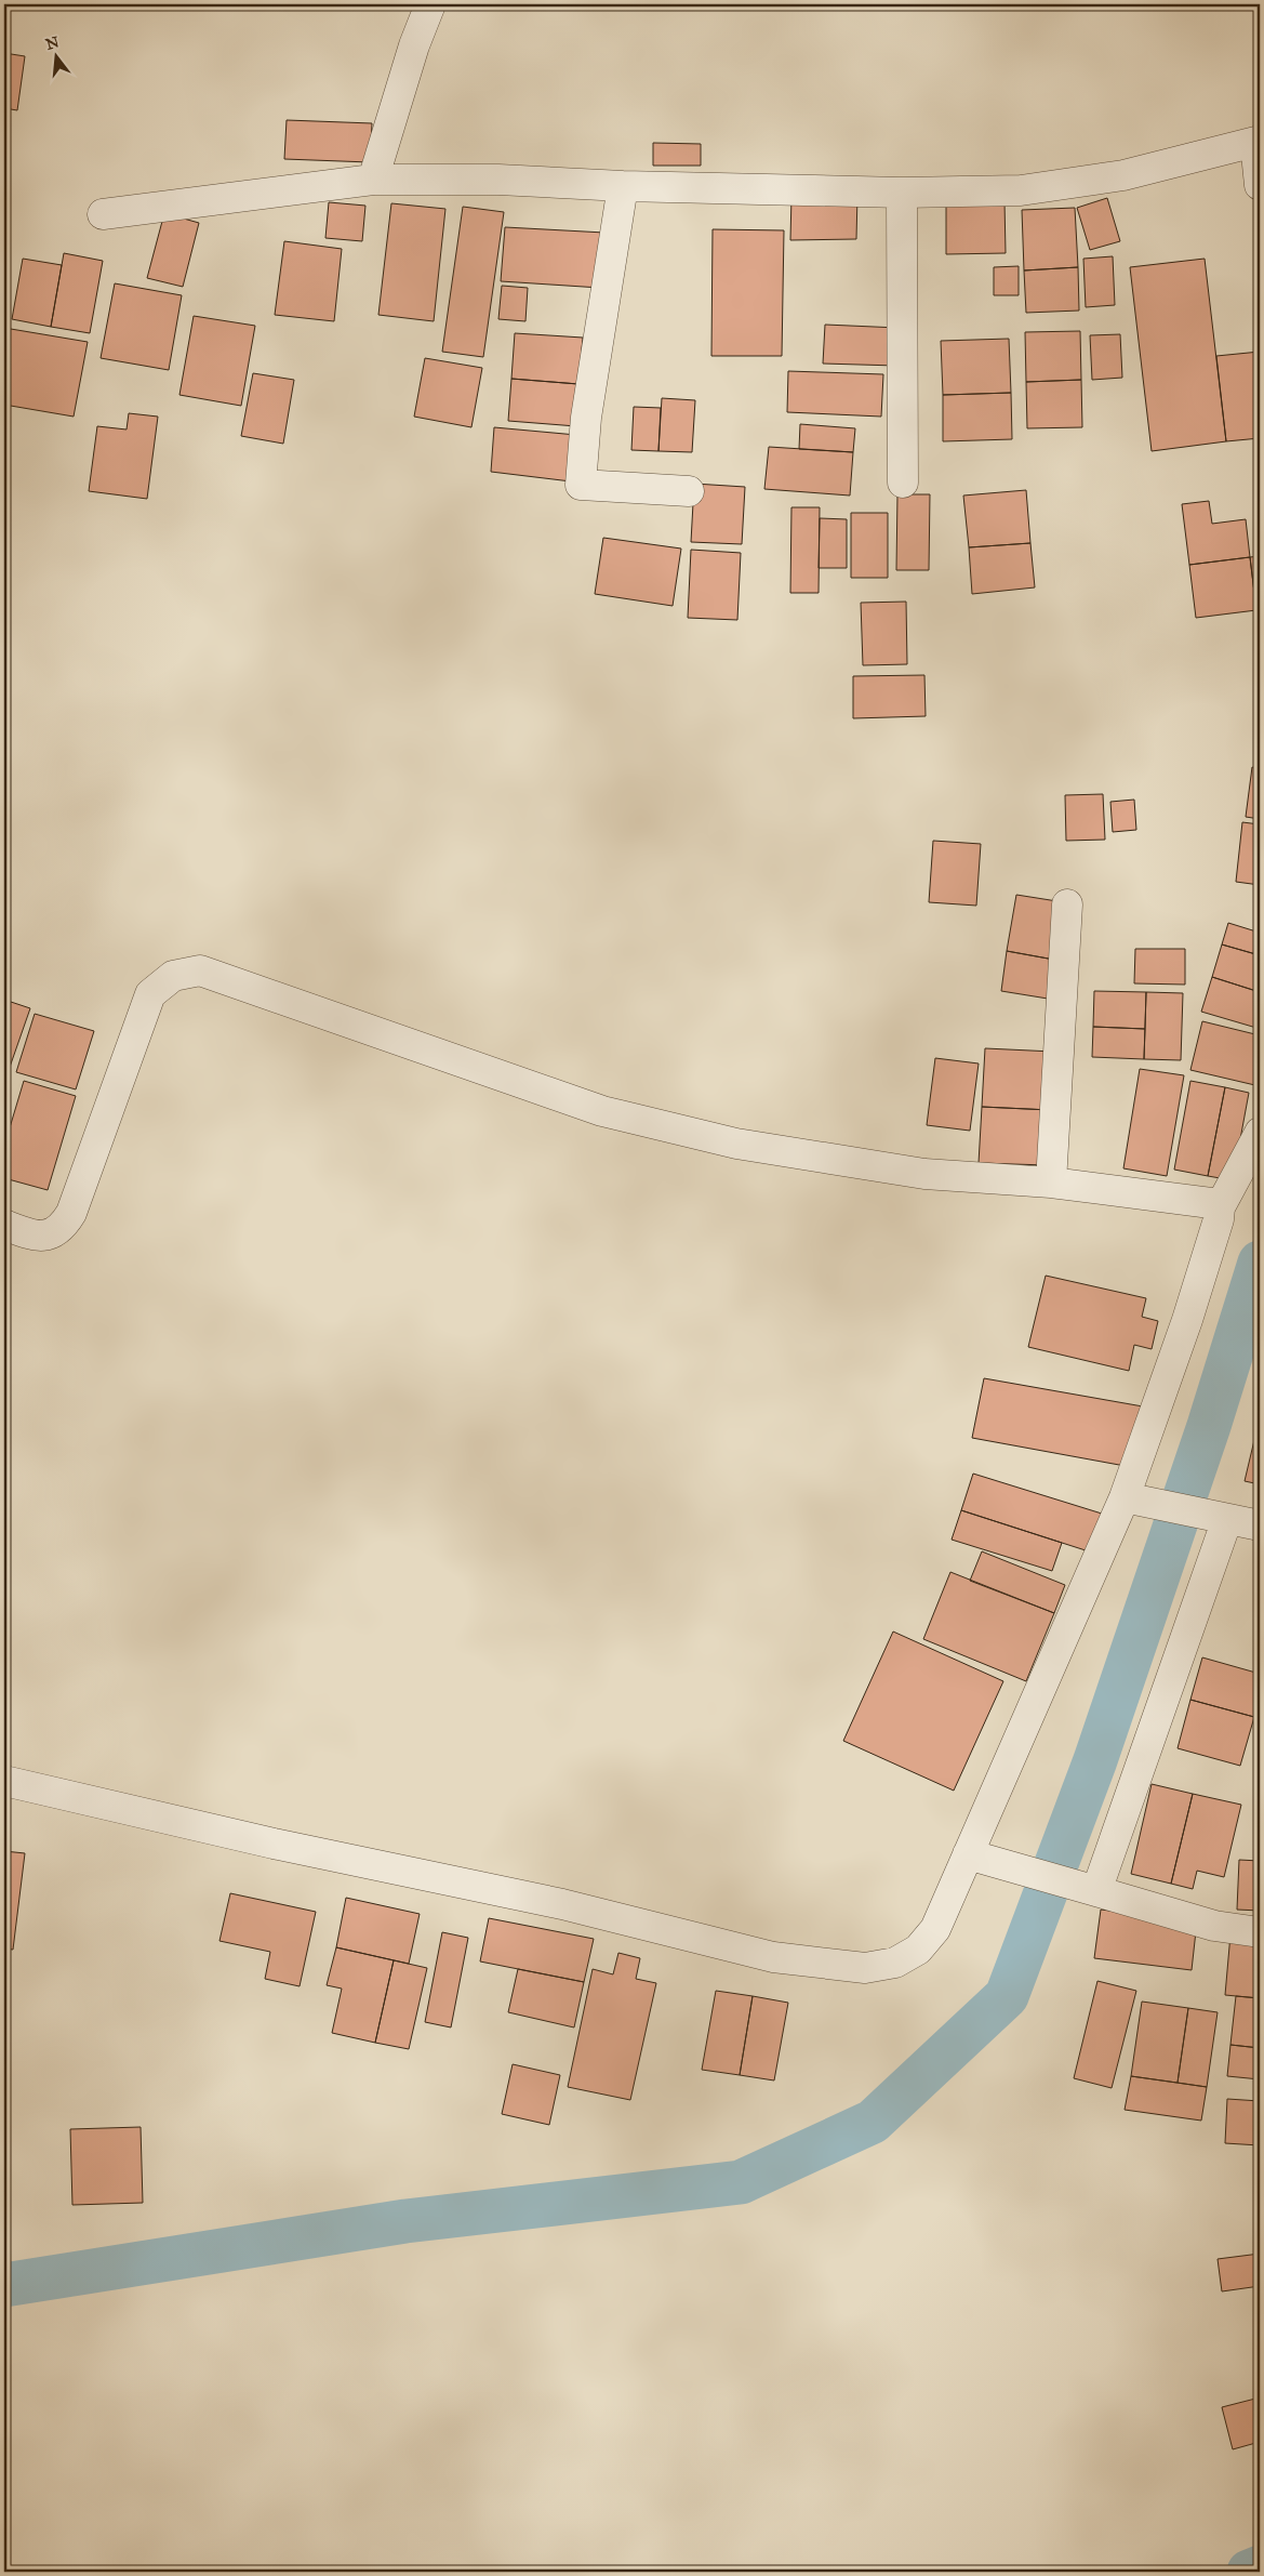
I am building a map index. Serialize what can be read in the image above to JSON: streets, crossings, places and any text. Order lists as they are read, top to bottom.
{
  "north": "top"
}
